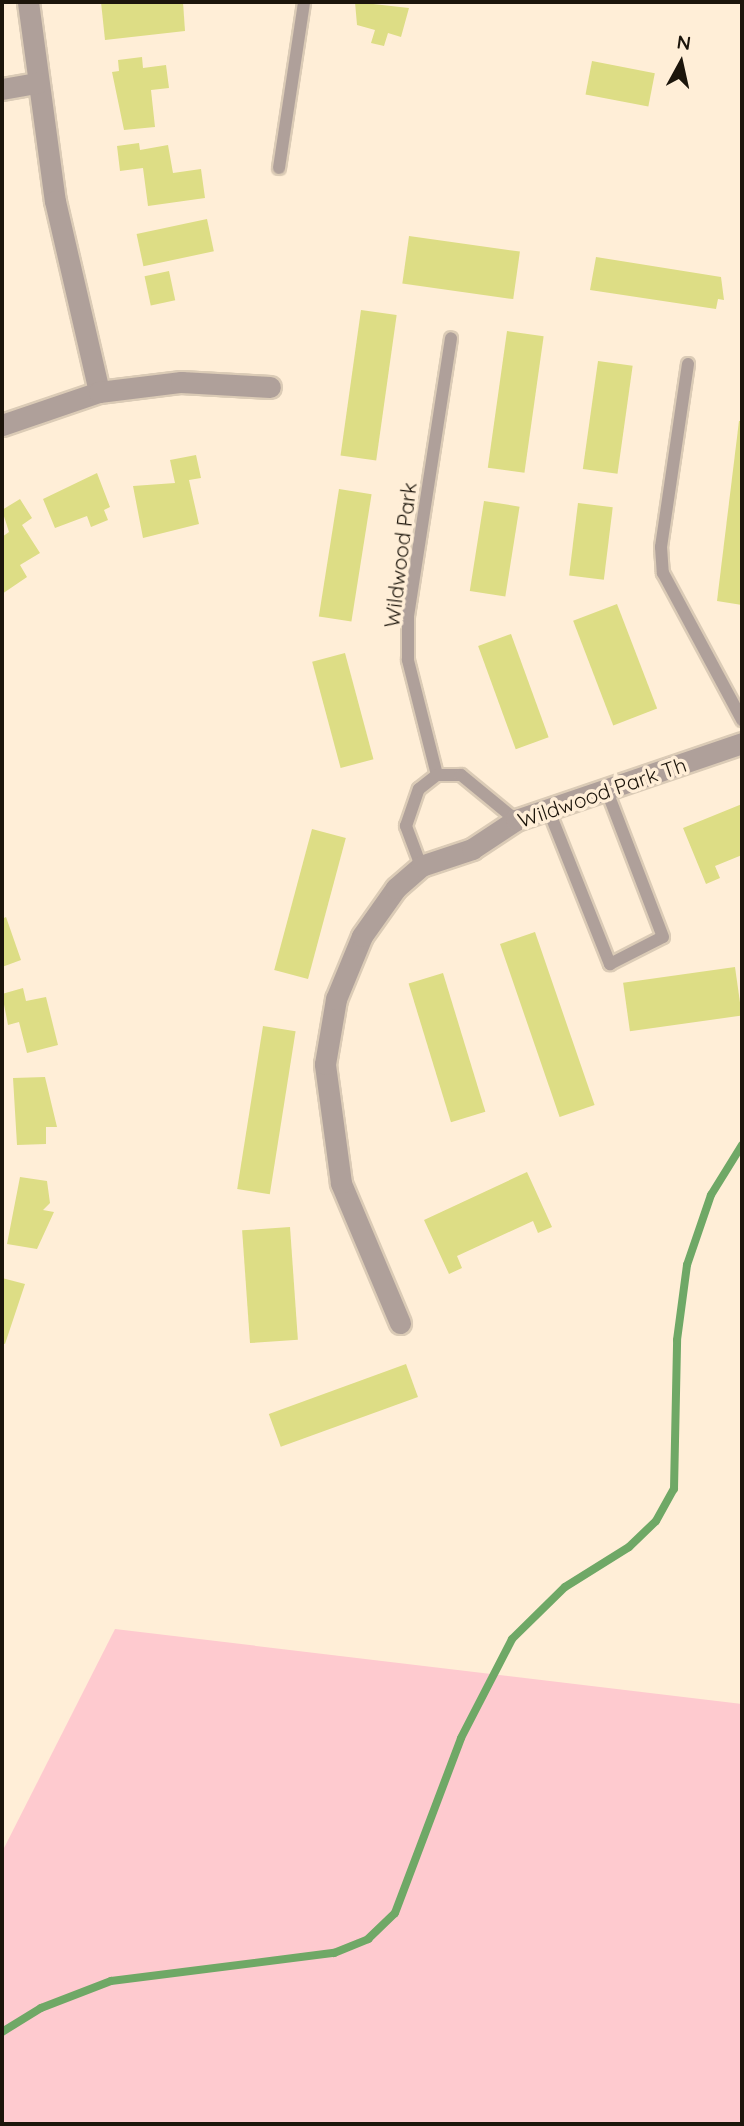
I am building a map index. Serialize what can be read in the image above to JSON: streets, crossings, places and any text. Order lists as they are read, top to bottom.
{
  "streets": {
    "street": ["Wildwood Park Th"],
    "lane": ["Wildwood Park"]
  },
  "north": "top"
}
